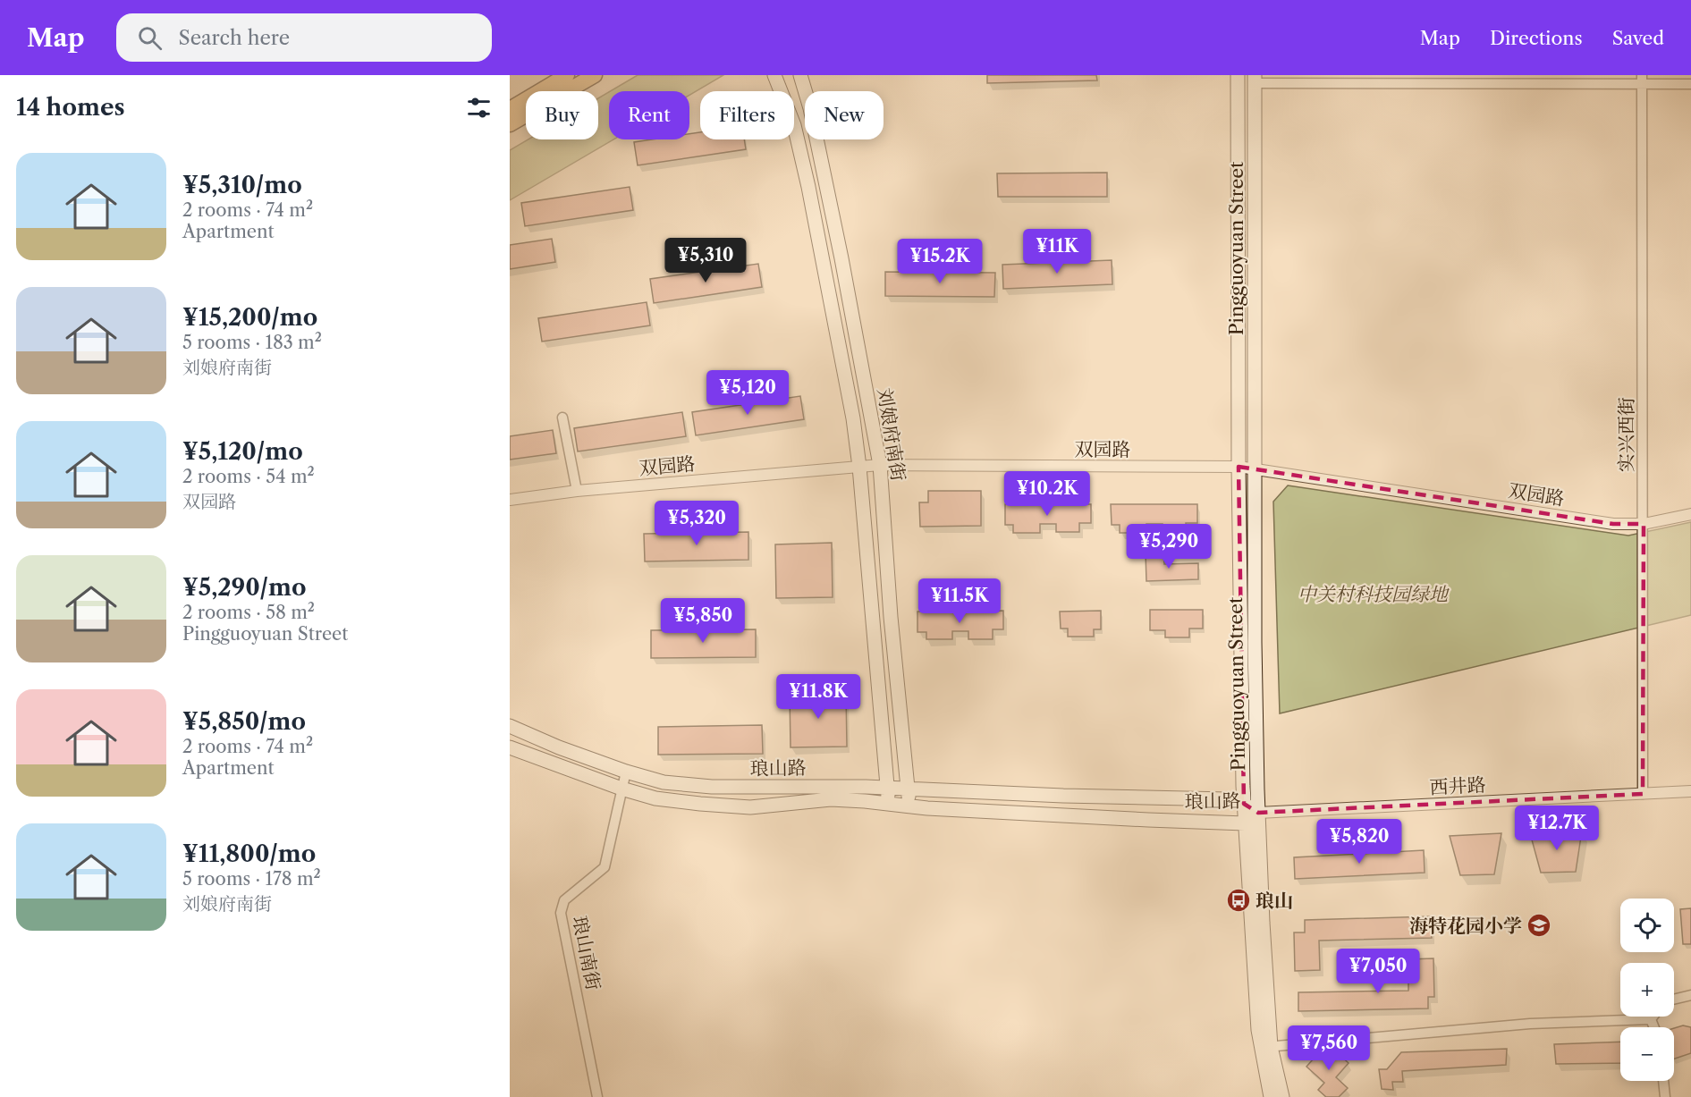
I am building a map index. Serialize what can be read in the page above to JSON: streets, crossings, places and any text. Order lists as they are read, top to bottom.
{
  "streets": {
    "main road": ["Pingguoyuan Street", "刘娘府南街", "琅山路"],
    "street": [
      "实兴西街",
      "双园路",
      "西井路",
      "琅山南街"
    ]
  },
  "crossings": [
    ["Pingguoyuan Street", "双园路"],
    ["Pingguoyuan Street", "琅山路"],
    ["Pingguoyuan Street", "西井路"],
    ["刘娘府南街", "双园路"],
    ["刘娘府南街", "琅山路"],
    ["实兴西街", "双园路"],
    ["实兴西街", "西井路"],
    ["琅山路", "西井路"],
    ["琅山路", "琅山南街"]
  ],
  "parks": ["中关村科技园绿地"],
  "places": {
    "bus stop": ["琅山"],
    "school or university": ["海特花园小学"]
  },
  "page": {
    "header": "Map",
    "search": "Search here",
    "nav": ["Map", "Directions", "Saved"],
    "heading": "14 homes",
    "chip": [
      "Buy",
      "Rent",
      "Filters",
      "New"
    ],
    "list": [
      {
        "name": "¥5,310/mo",
        "note": "2 rooms · 74 m² · Apartment"
      },
      {
        "name": "¥15,200/mo",
        "note": "5 rooms · 183 m² · 刘娘府南街"
      },
      {
        "name": "¥5,120/mo",
        "note": "2 rooms · 54 m² · 双园路"
      },
      {
        "name": "¥5,290/mo",
        "note": "2 rooms · 58 m² · Pingguoyuan Street"
      },
      {
        "name": "¥5,850/mo",
        "note": "2 rooms · 74 m² · Apartment"
      },
      {
        "name": "¥11,800/mo",
        "note": "5 rooms · 178 m² · 刘娘府南街"
      }
    ],
    "price": [
      "¥11K",
      "¥5,310",
      "¥15.2K",
      "¥5,120",
      "¥10.2K",
      "¥5,320",
      "¥5,290",
      "¥11.5K",
      "¥5,850",
      "¥11.8K",
      "¥12.7K",
      "¥5,820",
      "¥7,050",
      "¥7,560"
    ],
    "map_buttons": ["+", "−"]
  }
}
